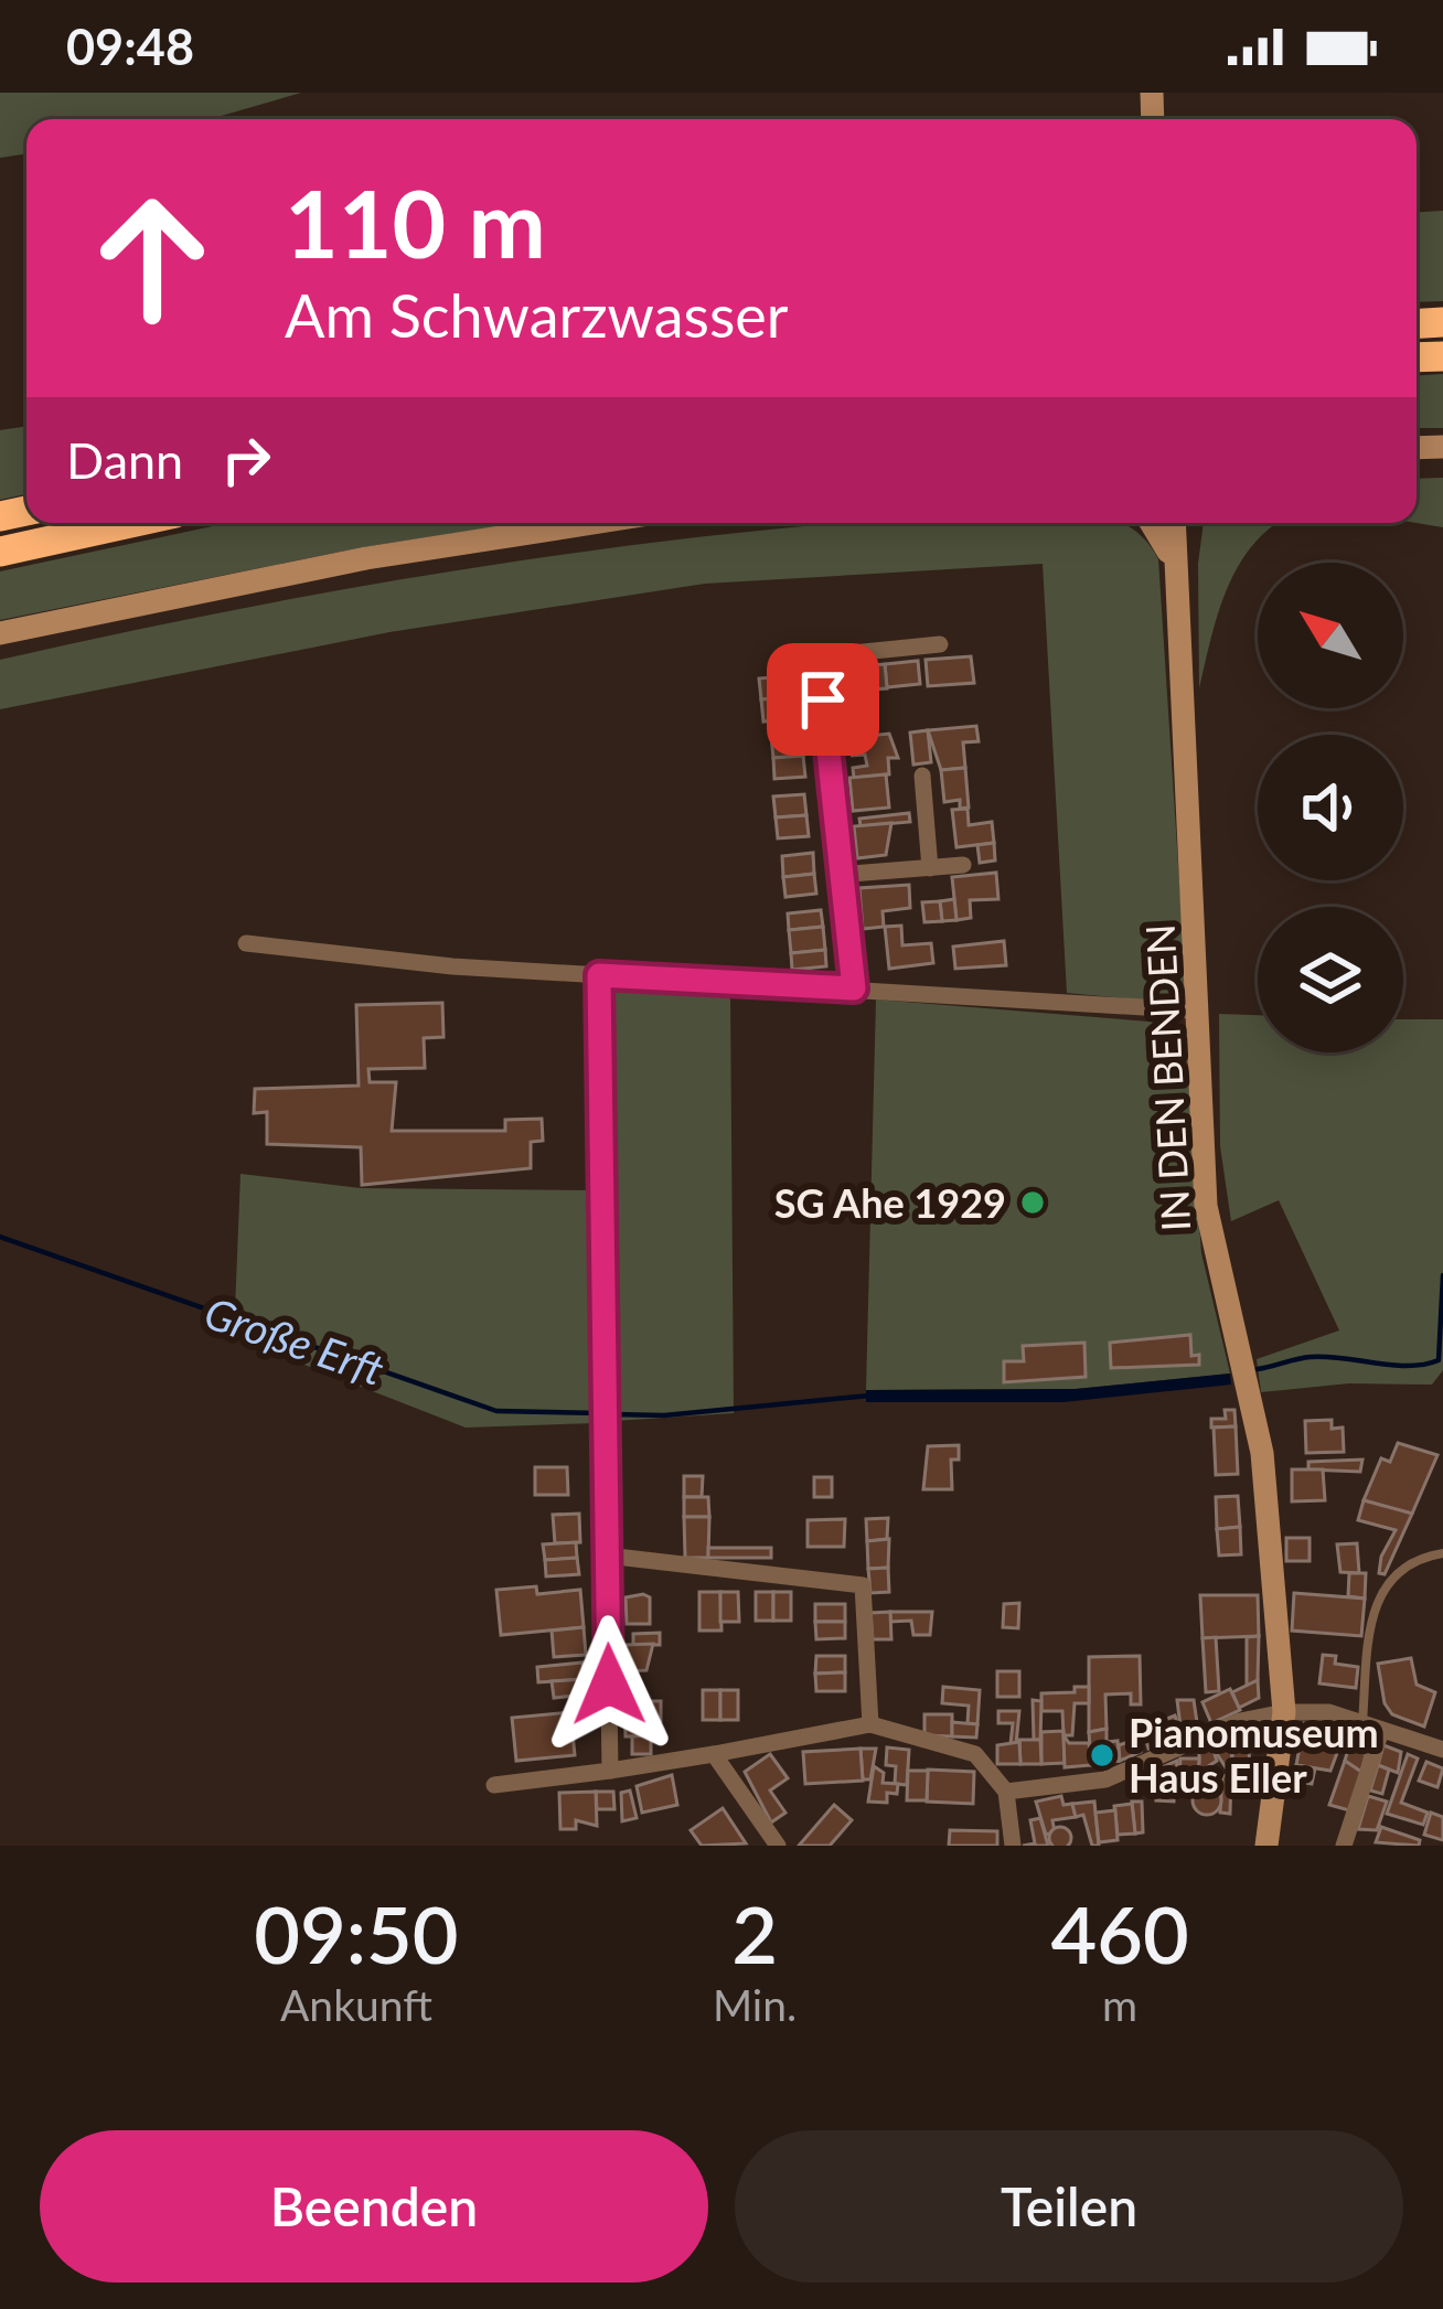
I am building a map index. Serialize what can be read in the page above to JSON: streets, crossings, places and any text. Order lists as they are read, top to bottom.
{
  "streets": {
    "street": ["IN DEN BENDEN"]
  },
  "water": ["Große Erft"],
  "places": ["SG Ahe 1929", "Pianomuseum Haus Eller"],
  "north": "top left",
  "page": {
    "status": "09:48",
    "turn": ["110 m", "Am Schwarzwasser"],
    "then": "Dann",
    "eta": [
      "09:50",
      "Ankunft",
      "2",
      "Min.",
      "460",
      "m"
    ],
    "buttons": ["Beenden", "Teilen"]
  }
}
